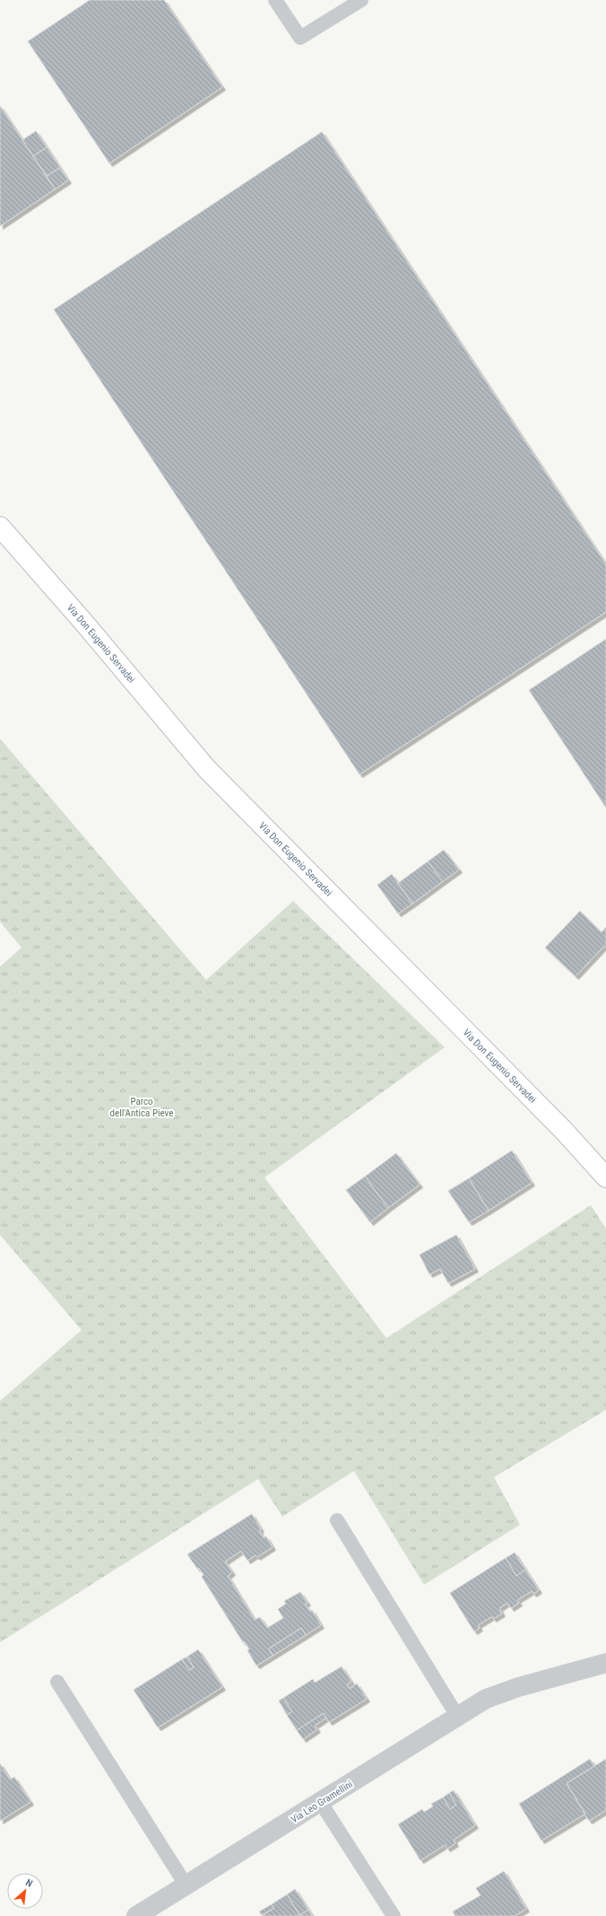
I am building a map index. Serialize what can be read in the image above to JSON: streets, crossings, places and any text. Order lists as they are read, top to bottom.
{
  "streets": {
    "street": ["Via Don Eugenio Servadei", "Via Leo Gramellini"]
  },
  "parks": ["Parco dell'Antica Pieve"],
  "north": "top right"
}
